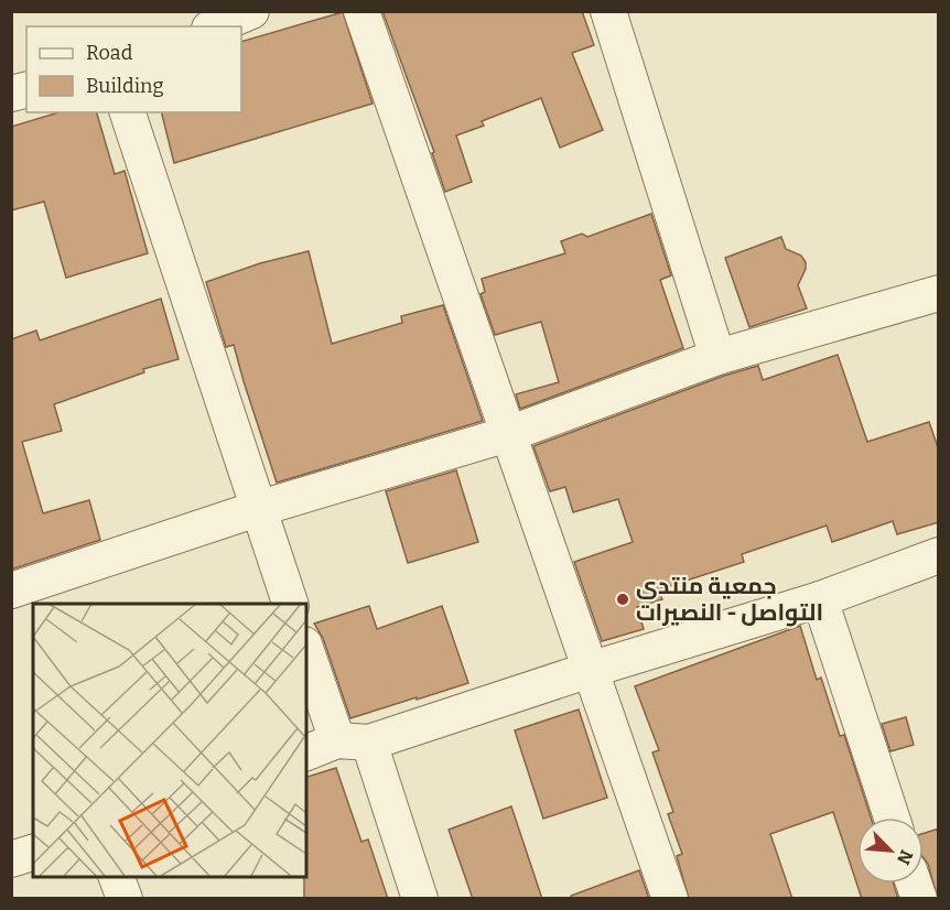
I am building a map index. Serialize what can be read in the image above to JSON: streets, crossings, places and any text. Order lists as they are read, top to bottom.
{
  "places": ["جمعية منتدى التواصل - النصيرات"],
  "legend": ["Road", "Building"],
  "north": "bottom right"
}
